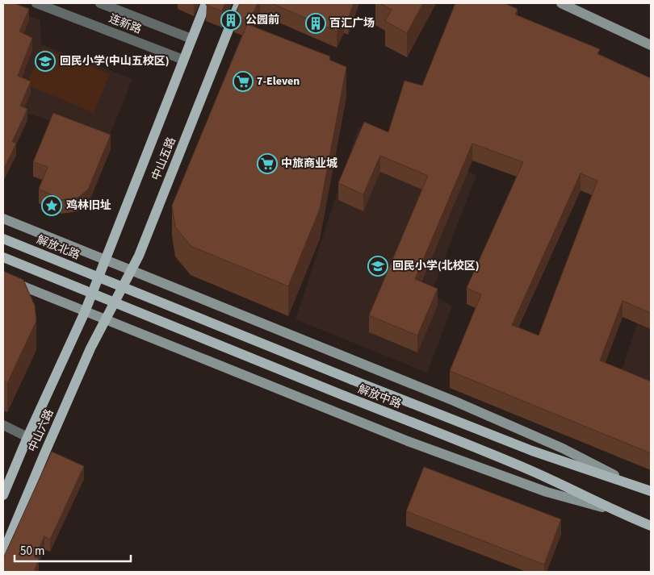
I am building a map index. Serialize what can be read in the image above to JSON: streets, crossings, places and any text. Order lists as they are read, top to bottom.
{
  "streets": {
    "main road": [
      "中山五路",
      "解放北路",
      "解放中路",
      "中山六路"
    ],
    "street": ["连新路"]
  },
  "crossings": [
    ["连新路", "中山五路"],
    ["中山五路", "中山六路"],
    ["解放北路", "解放中路"]
  ],
  "places": {
    "building": ["公园前", "百汇广场"],
    "school or university": ["回民小学(中山五校区)", "回民小学(北校区)"],
    "supermarket": ["7-Eleven", "中旅商业城"],
    "place": ["鸡林旧址"]
  },
  "scale_bar": "50 m"
}
